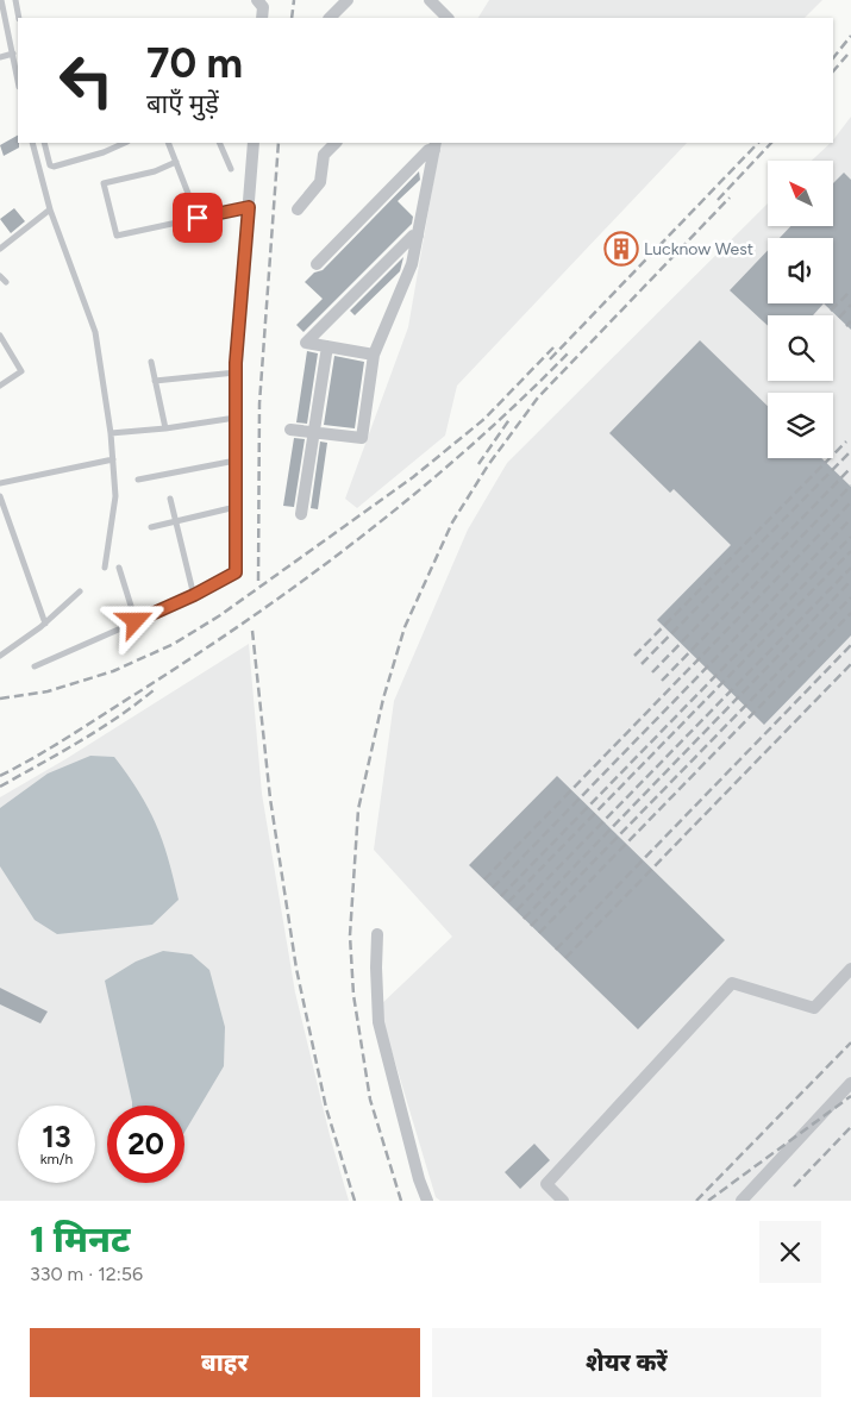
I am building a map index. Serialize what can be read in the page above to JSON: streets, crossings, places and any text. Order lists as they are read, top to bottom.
{
  "places": {
    "building": ["Lucknow West"]
  },
  "north": "top left",
  "page": {
    "turn": ["70 m", "बाएँ मुड़ें"],
    "speed": "13 km/h",
    "limit": "20",
    "heading": ["1 मिनट", "330 m · 12:56"],
    "buttons": ["बाहर", "शेयर करें"]
  }
}
